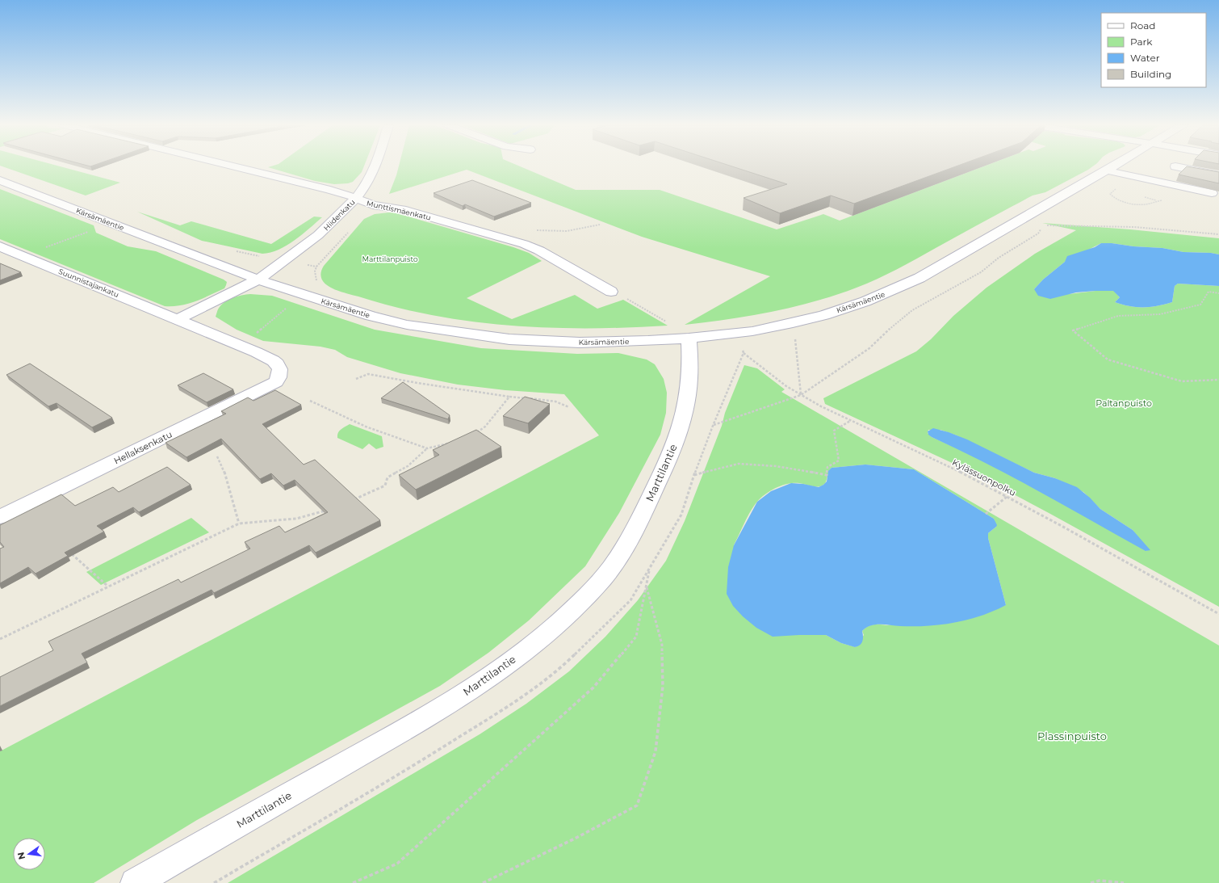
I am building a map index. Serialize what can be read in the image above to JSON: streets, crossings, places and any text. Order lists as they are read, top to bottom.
{
  "streets": {
    "street": [
      "Munttismäenkatu",
      "Hiidenkatu",
      "Kärsämäentie",
      "Suunnistajankatu",
      "Hellaksenkatu",
      "Marttilantie"
    ],
    "path": ["Kylässuonpolku"]
  },
  "crossings": [
    ["Munttismäenkatu", "Hiidenkatu"],
    ["Hiidenkatu", "Kärsämäentie"],
    ["Kärsämäentie", "Marttilantie"],
    ["Suunnistajankatu", "Hellaksenkatu"]
  ],
  "parks": ["Marttilanpuisto", "Paltanpuisto", "Plassinpuisto"],
  "legend": [
    "Road",
    "Park",
    "Water",
    "Building"
  ],
  "north": "left"
}
